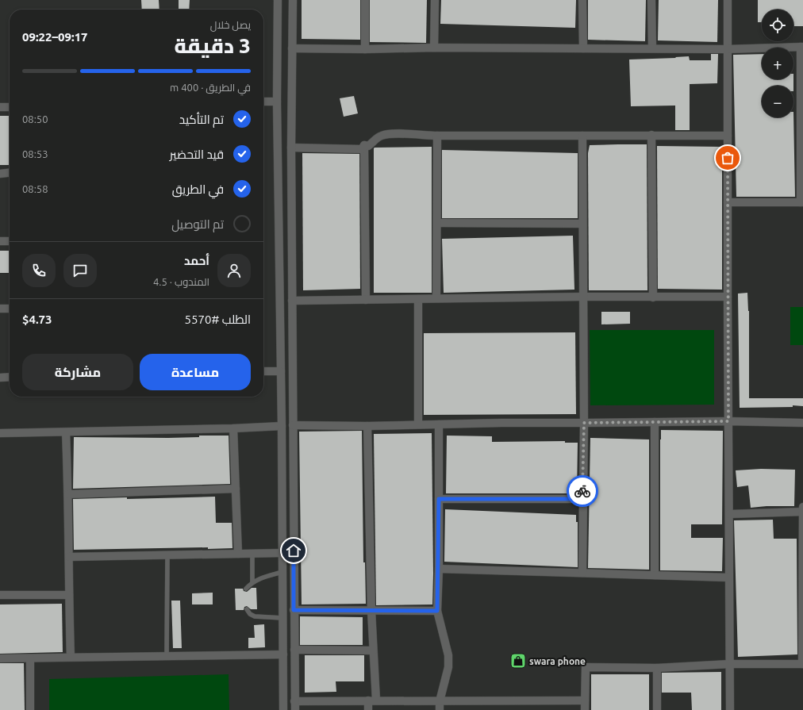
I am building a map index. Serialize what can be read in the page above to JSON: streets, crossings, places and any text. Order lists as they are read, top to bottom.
{
  "places": {
    "shop": ["swara phone"]
  },
  "page": {
    "map_buttons": ["+", "−"],
    "heading": ["3 دقيقة", "يصل خلال", "09:17–09:22"],
    "panel": [
      "أحمد",
      "المندوب · 4.5",
      "الطلب #5570",
      "$4.73"
    ],
    "bar": "في الطريق · 400 m",
    "list": [
      ["تم التأكيد", "08:50"],
      ["قيد التحضير", "08:53"],
      ["في الطريق", "08:58"],
      "تم التوصيل"
    ],
    "buttons": ["مساعدة", "مشاركة"]
  }
}
